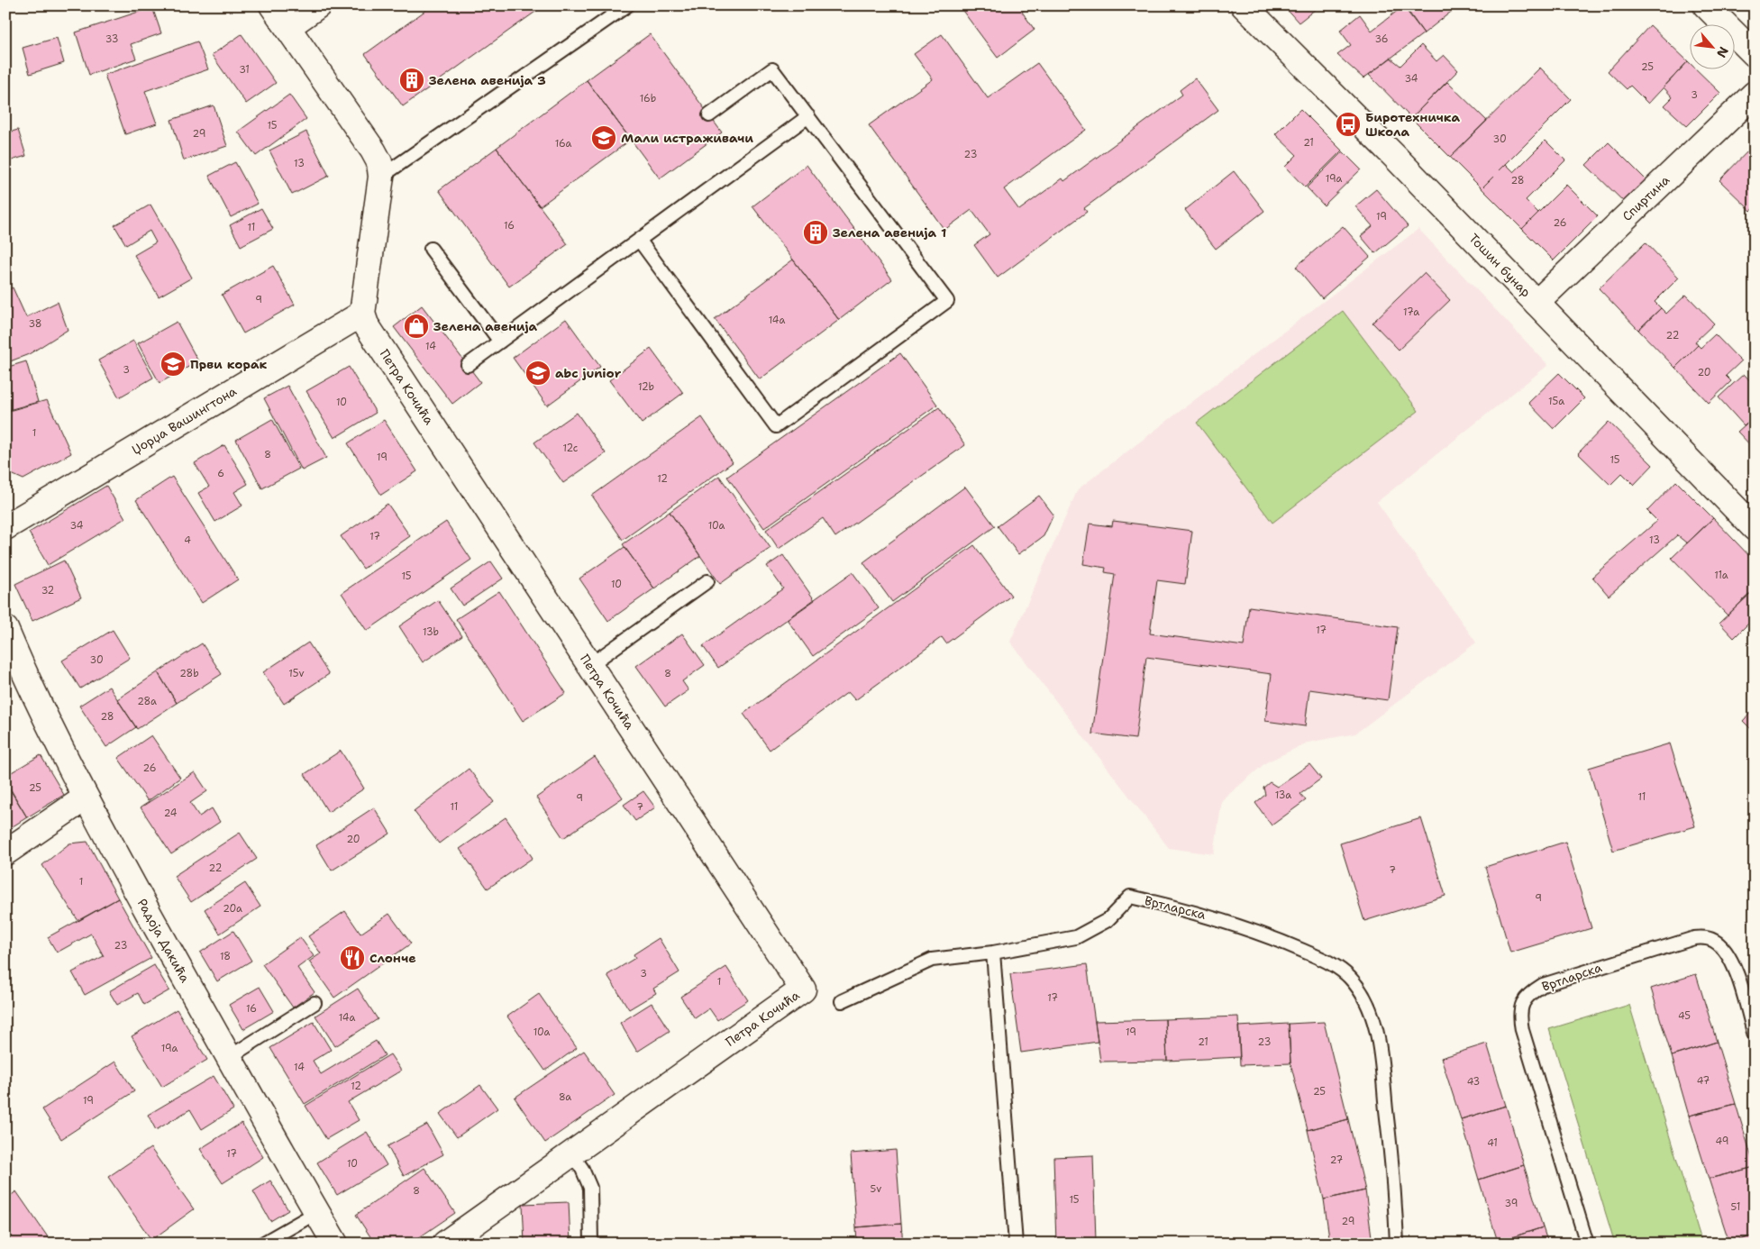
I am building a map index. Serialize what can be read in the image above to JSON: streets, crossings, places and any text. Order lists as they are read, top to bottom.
{
  "streets": {
    "street": [
      "Спиртина",
      "Тошин бунар",
      "Петра Кочића",
      "Џорџа Вашингтона",
      "Радоја Дакића"
    ],
    "lane": ["Вртларска"]
  },
  "crossings": [
    ["Спиртина", "Тошин бунар"],
    ["Петра Кочића", "Џорџа Вашингтона"]
  ],
  "places": {
    "building": ["Зелена авенија 3", "Зелена авенија 1"],
    "bus stop": ["Биротехничка Школа"],
    "school or university": ["Мали истраживачи", "Први корак", "abc junior"],
    "shop": ["Зелена авенија"],
    "restaurant": ["Слонче"]
  },
  "house_numbers": [
    "33",
    "36",
    "25",
    "31",
    "34",
    "3",
    "16b",
    "15",
    "29",
    "30",
    "21",
    "16a",
    "23",
    "13",
    "19a",
    "28",
    "19",
    "26",
    "16",
    "11",
    "9",
    "17a",
    "14a",
    "38",
    "22",
    "14",
    "3",
    "20",
    "12b",
    "15a",
    "10",
    "1",
    "12c",
    "8",
    "19",
    "15",
    "6",
    "12",
    "34",
    "10a",
    "17",
    "4",
    "13",
    "11a",
    "15",
    "10",
    "32",
    "17",
    "13b",
    "30",
    "28b",
    "15v",
    "8",
    "28a",
    "28",
    "26",
    "25",
    "13a",
    "11",
    "9",
    "11",
    "7",
    "24",
    "20",
    "22",
    "7",
    "1",
    "9",
    "20a",
    "23",
    "18",
    "3",
    "1",
    "17",
    "16",
    "45",
    "14a",
    "10a",
    "19",
    "21",
    "23",
    "19a",
    "14",
    "47",
    "43",
    "12",
    "25",
    "8a",
    "19",
    "49",
    "41",
    "17",
    "27",
    "10",
    "5v",
    "8",
    "15",
    "39",
    "51",
    "29"
  ],
  "north": "bottom right"
}
